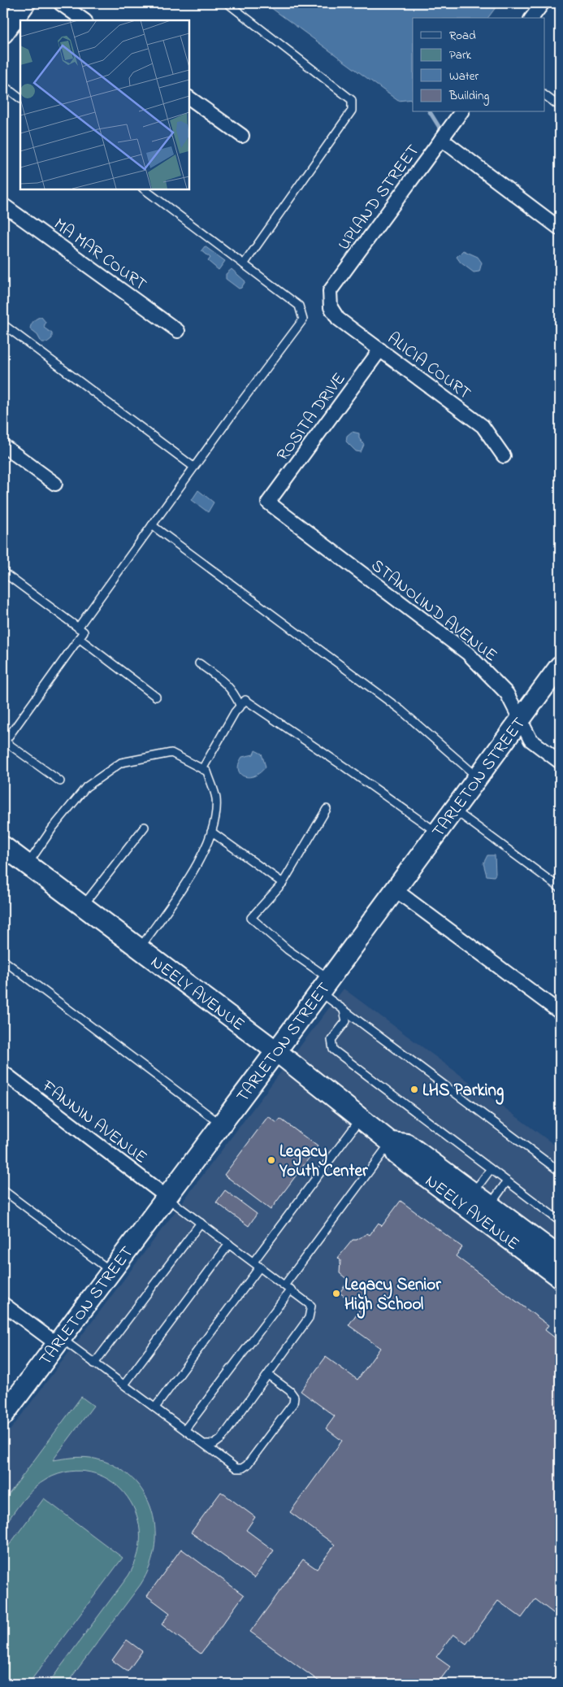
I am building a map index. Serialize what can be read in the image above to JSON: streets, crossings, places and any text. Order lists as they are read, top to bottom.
{
  "streets": {
    "street": [
      "UPLAND STREET",
      "MA MAR COURT",
      "ALICIA COURT",
      "ROSITA DRIVE",
      "STANOLIND AVENUE",
      "TARLETON STREET",
      "NEELY AVENUE",
      "FANNIN AVENUE"
    ]
  },
  "crossings": [
    ["UPLAND STREET", "ALICIA COURT"],
    ["ALICIA COURT", "ROSITA DRIVE"],
    ["ROSITA DRIVE", "STANOLIND AVENUE"],
    ["STANOLIND AVENUE", "TARLETON STREET"],
    ["TARLETON STREET", "NEELY AVENUE"],
    ["TARLETON STREET", "FANNIN AVENUE"]
  ],
  "places": ["LHS Parking", "Legacy Youth Center", "Legacy Senior High School"],
  "legend": [
    "Road",
    "Park",
    "Water",
    "Building"
  ]
}
